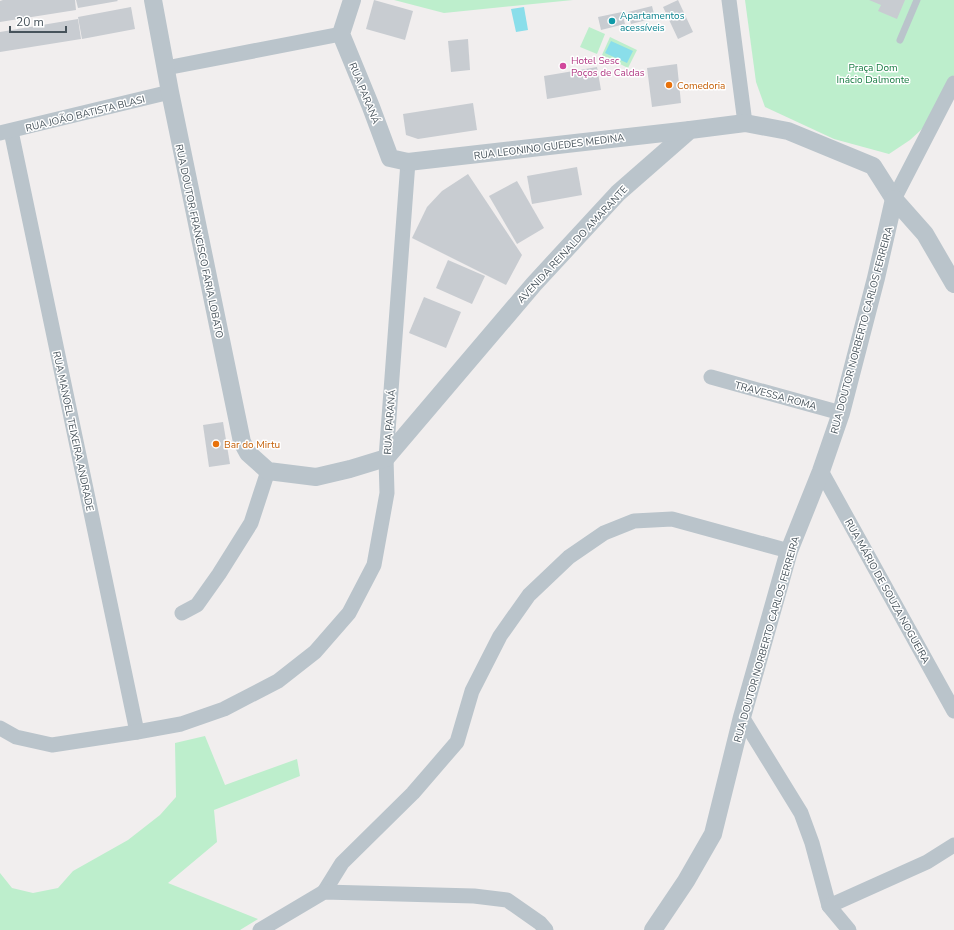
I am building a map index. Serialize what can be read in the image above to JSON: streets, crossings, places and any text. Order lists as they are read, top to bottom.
{
  "streets": {
    "street": [
      "RUA PARANÁ",
      "RUA JOÃO BATISTA BLASI",
      "RUA LEONINO GUEDES MEDINA",
      "RUA DOUTOR FRANCISCO FARIA LOBATO",
      "AVENIDA REINALDO AMARANTE",
      "RUA DOUTOR NORBERTO CARLOS FERREIRA",
      "TRAVESSA ROMA",
      "RUA MANOEL TEIXEIRA ANDRADE",
      "RUA MÁRIO DE SOUZA NOGUEIRA"
    ]
  },
  "crossings": [
    ["RUA PARANÁ", "RUA LEONINO GUEDES MEDINA"],
    ["RUA PARANÁ", "AVENIDA REINALDO AMARANTE"],
    ["RUA PARANÁ", "RUA MANOEL TEIXEIRA ANDRADE"],
    ["RUA JOÃO BATISTA BLASI", "RUA DOUTOR FRANCISCO FARIA LOBATO"],
    ["RUA JOÃO BATISTA BLASI", "RUA MANOEL TEIXEIRA ANDRADE"],
    ["RUA LEONINO GUEDES MEDINA", "AVENIDA REINALDO AMARANTE"],
    ["RUA DOUTOR NORBERTO CARLOS FERREIRA", "TRAVESSA ROMA"],
    ["RUA DOUTOR NORBERTO CARLOS FERREIRA", "RUA MÁRIO DE SOUZA NOGUEIRA"]
  ],
  "parks": ["Praça Dom Inácio Dalmonte"],
  "places": [
    "Apartamentos acessíveis",
    "Hotel Sesc Poços de Caldas",
    "Comedoria",
    "Bar do Mirtu"
  ],
  "scale_bar": "20 m"
}
